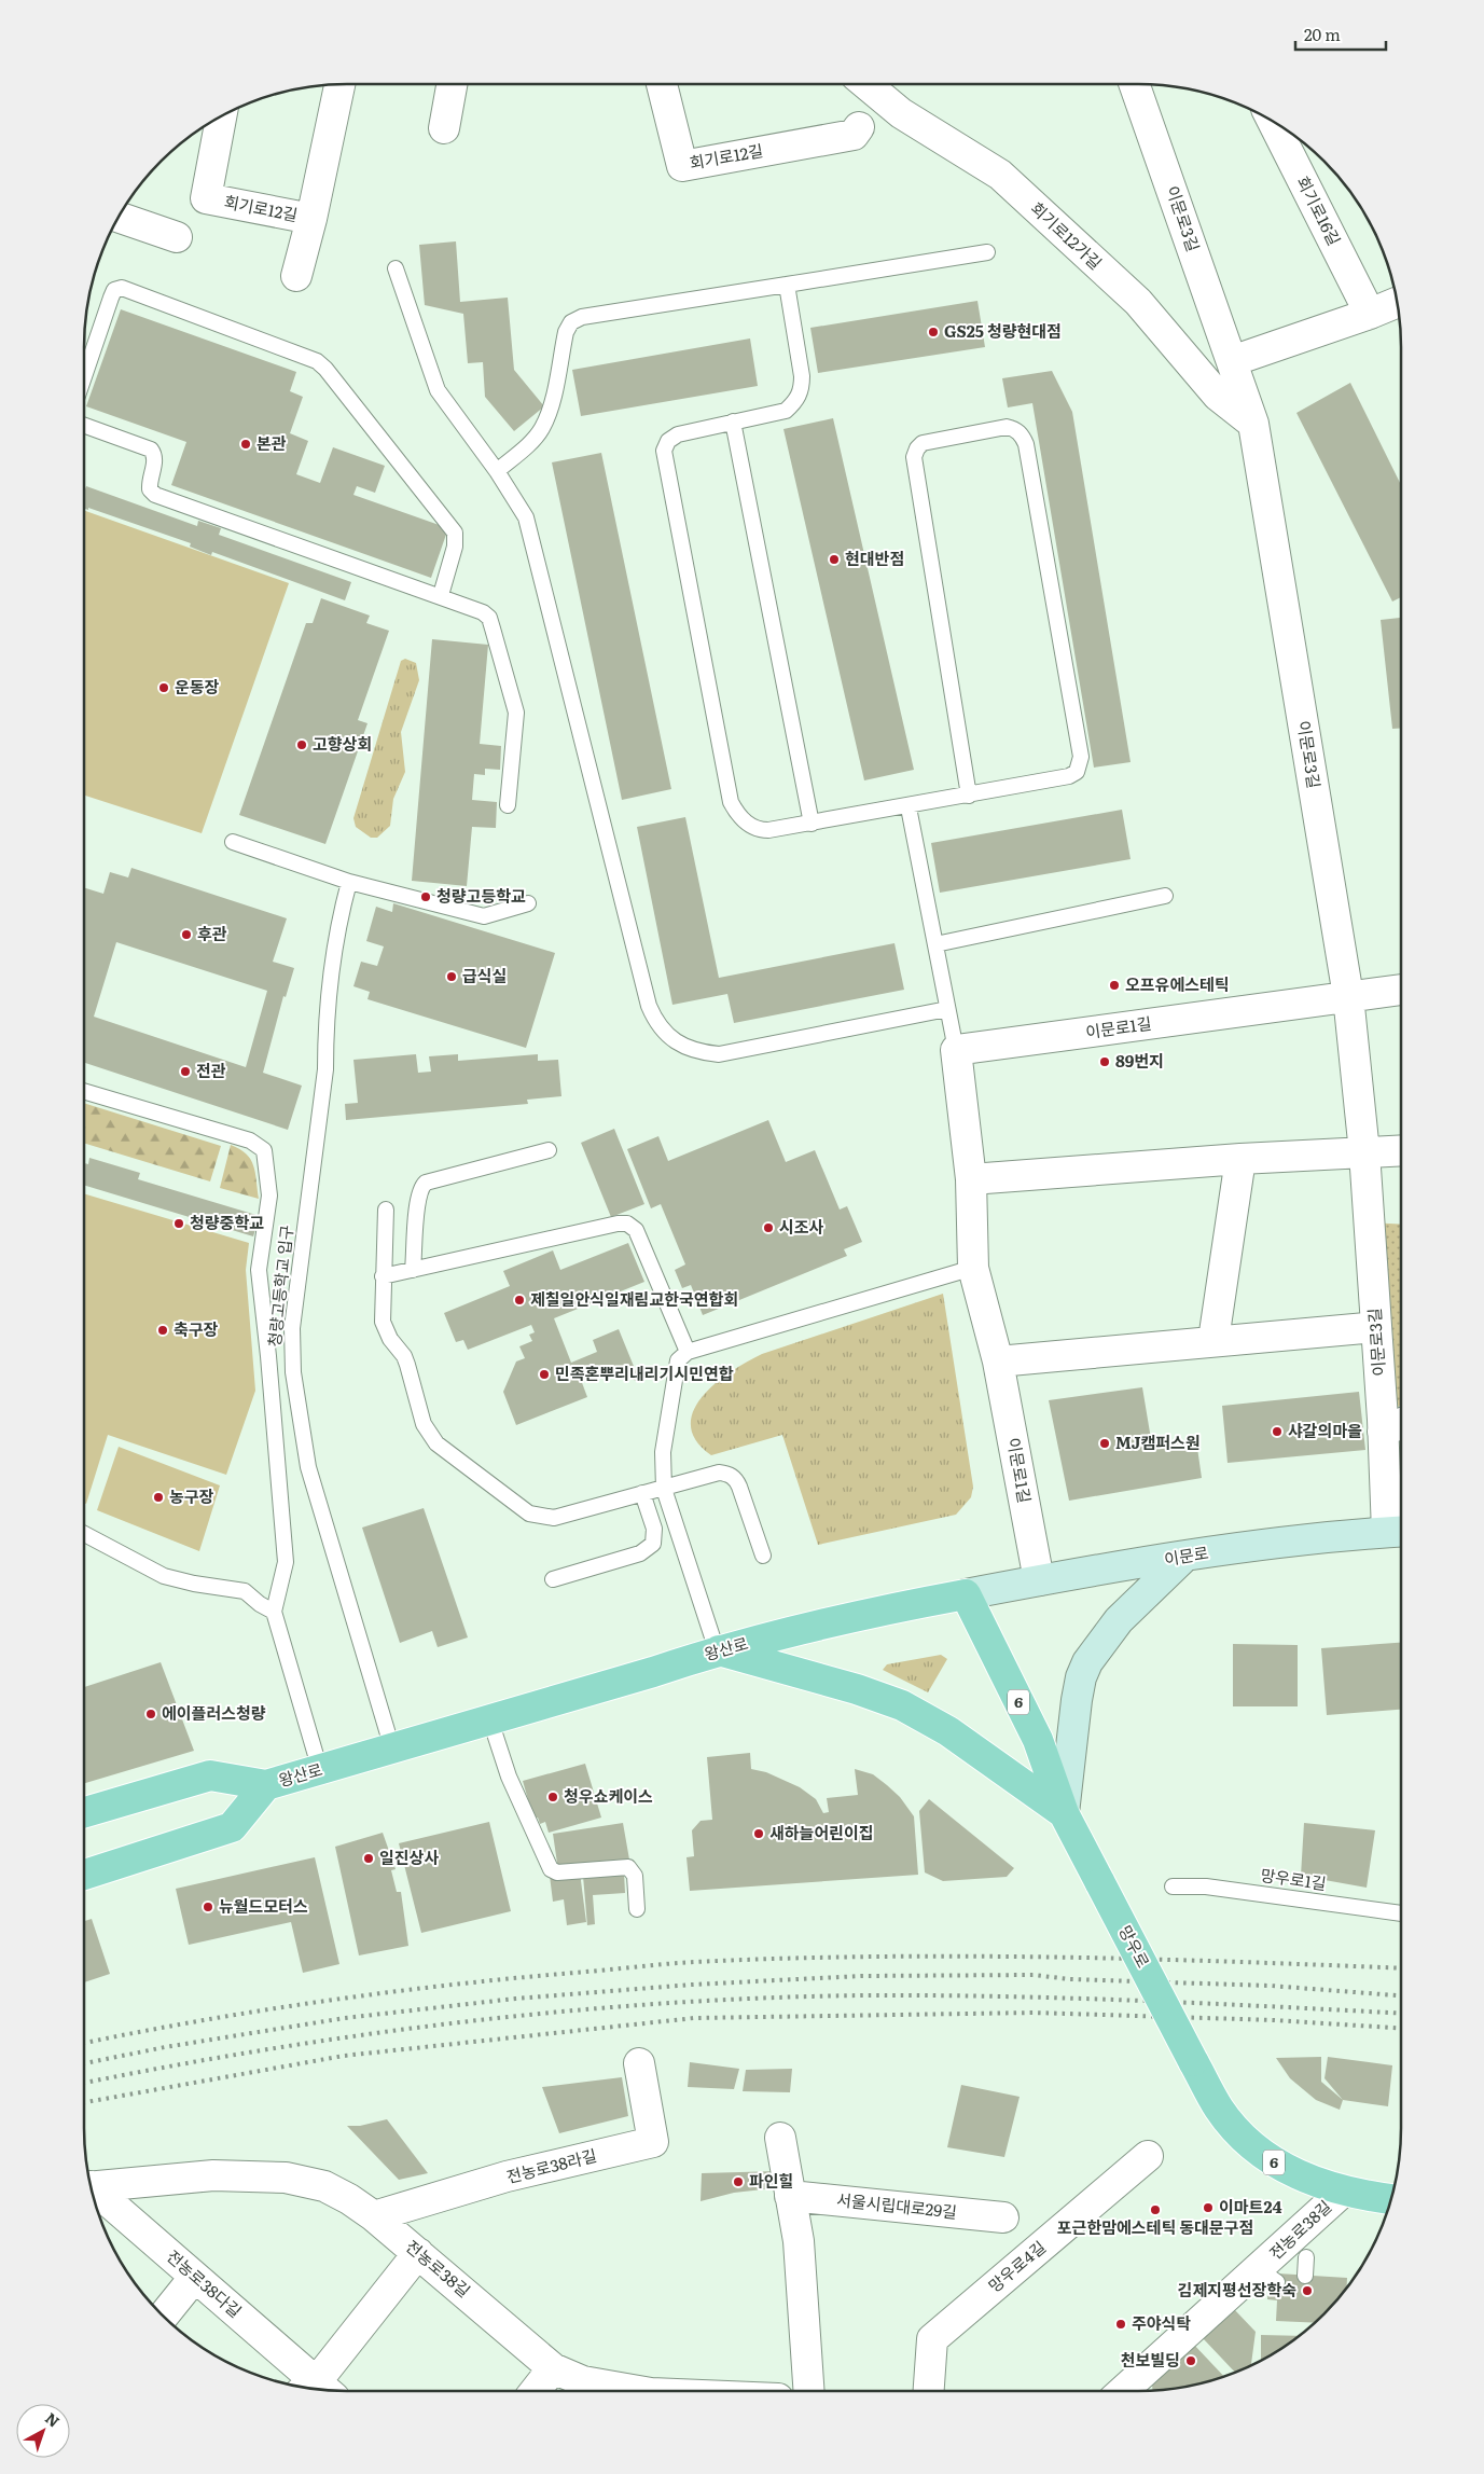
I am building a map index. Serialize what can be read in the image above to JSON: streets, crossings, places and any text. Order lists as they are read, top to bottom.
{
  "streets": {
    "main road": [
      "이문로",
      "왕산로",
      "6",
      "망우로"
    ],
    "street": [
      "회기로12길",
      "회기로16길",
      "이문로3길",
      "회기로12가길",
      "이문로1길",
      "전농로38라길",
      "서울시립대로29길",
      "전농로38길",
      "망우로4길",
      "전농로38다길"
    ],
    "lane": ["청량고등학교 입구", "망우로1길"]
  },
  "crossings": [
    ["회기로12길", "회기로12가길"],
    ["이문로3길", "회기로12가길"],
    ["이문로3길", "이문로1길"],
    ["이문로3길", "이문로"],
    ["이문로1길", "이문로"],
    ["청량고등학교 입구", "왕산로"],
    ["이문로", "왕산로"],
    ["이문로", "망우로"],
    ["왕산로", "망우로"],
    ["망우로", "전농로38길"],
    ["전농로38라길", "전농로38길"],
    ["전농로38길", "전농로38다길"]
  ],
  "places": [
    "GS25 청량현대점",
    "본관",
    "현대반점",
    "운동장",
    "고향상회",
    "청량고등학교",
    "후관",
    "급식실",
    "오프유에스테틱",
    "89번지",
    "전관",
    "청량중학교",
    "시조사",
    "제칠일안식일재림교한국연합회",
    "축구장",
    "민족혼뿌리내리기시민연합",
    "샤갈의마을",
    "MJ캠퍼스원",
    "농구장",
    "에이플러스청량",
    "청우쇼케이스",
    "새하늘어린이집",
    "일진상사",
    "뉴월드모터스",
    "파인힐",
    "이마트24",
    "포근한맘에스테틱 동대문구점",
    "김제지평선장학숙",
    "주야식탁",
    "천보빌딩"
  ],
  "scale_bar": "20 m",
  "north": "top right"
}
